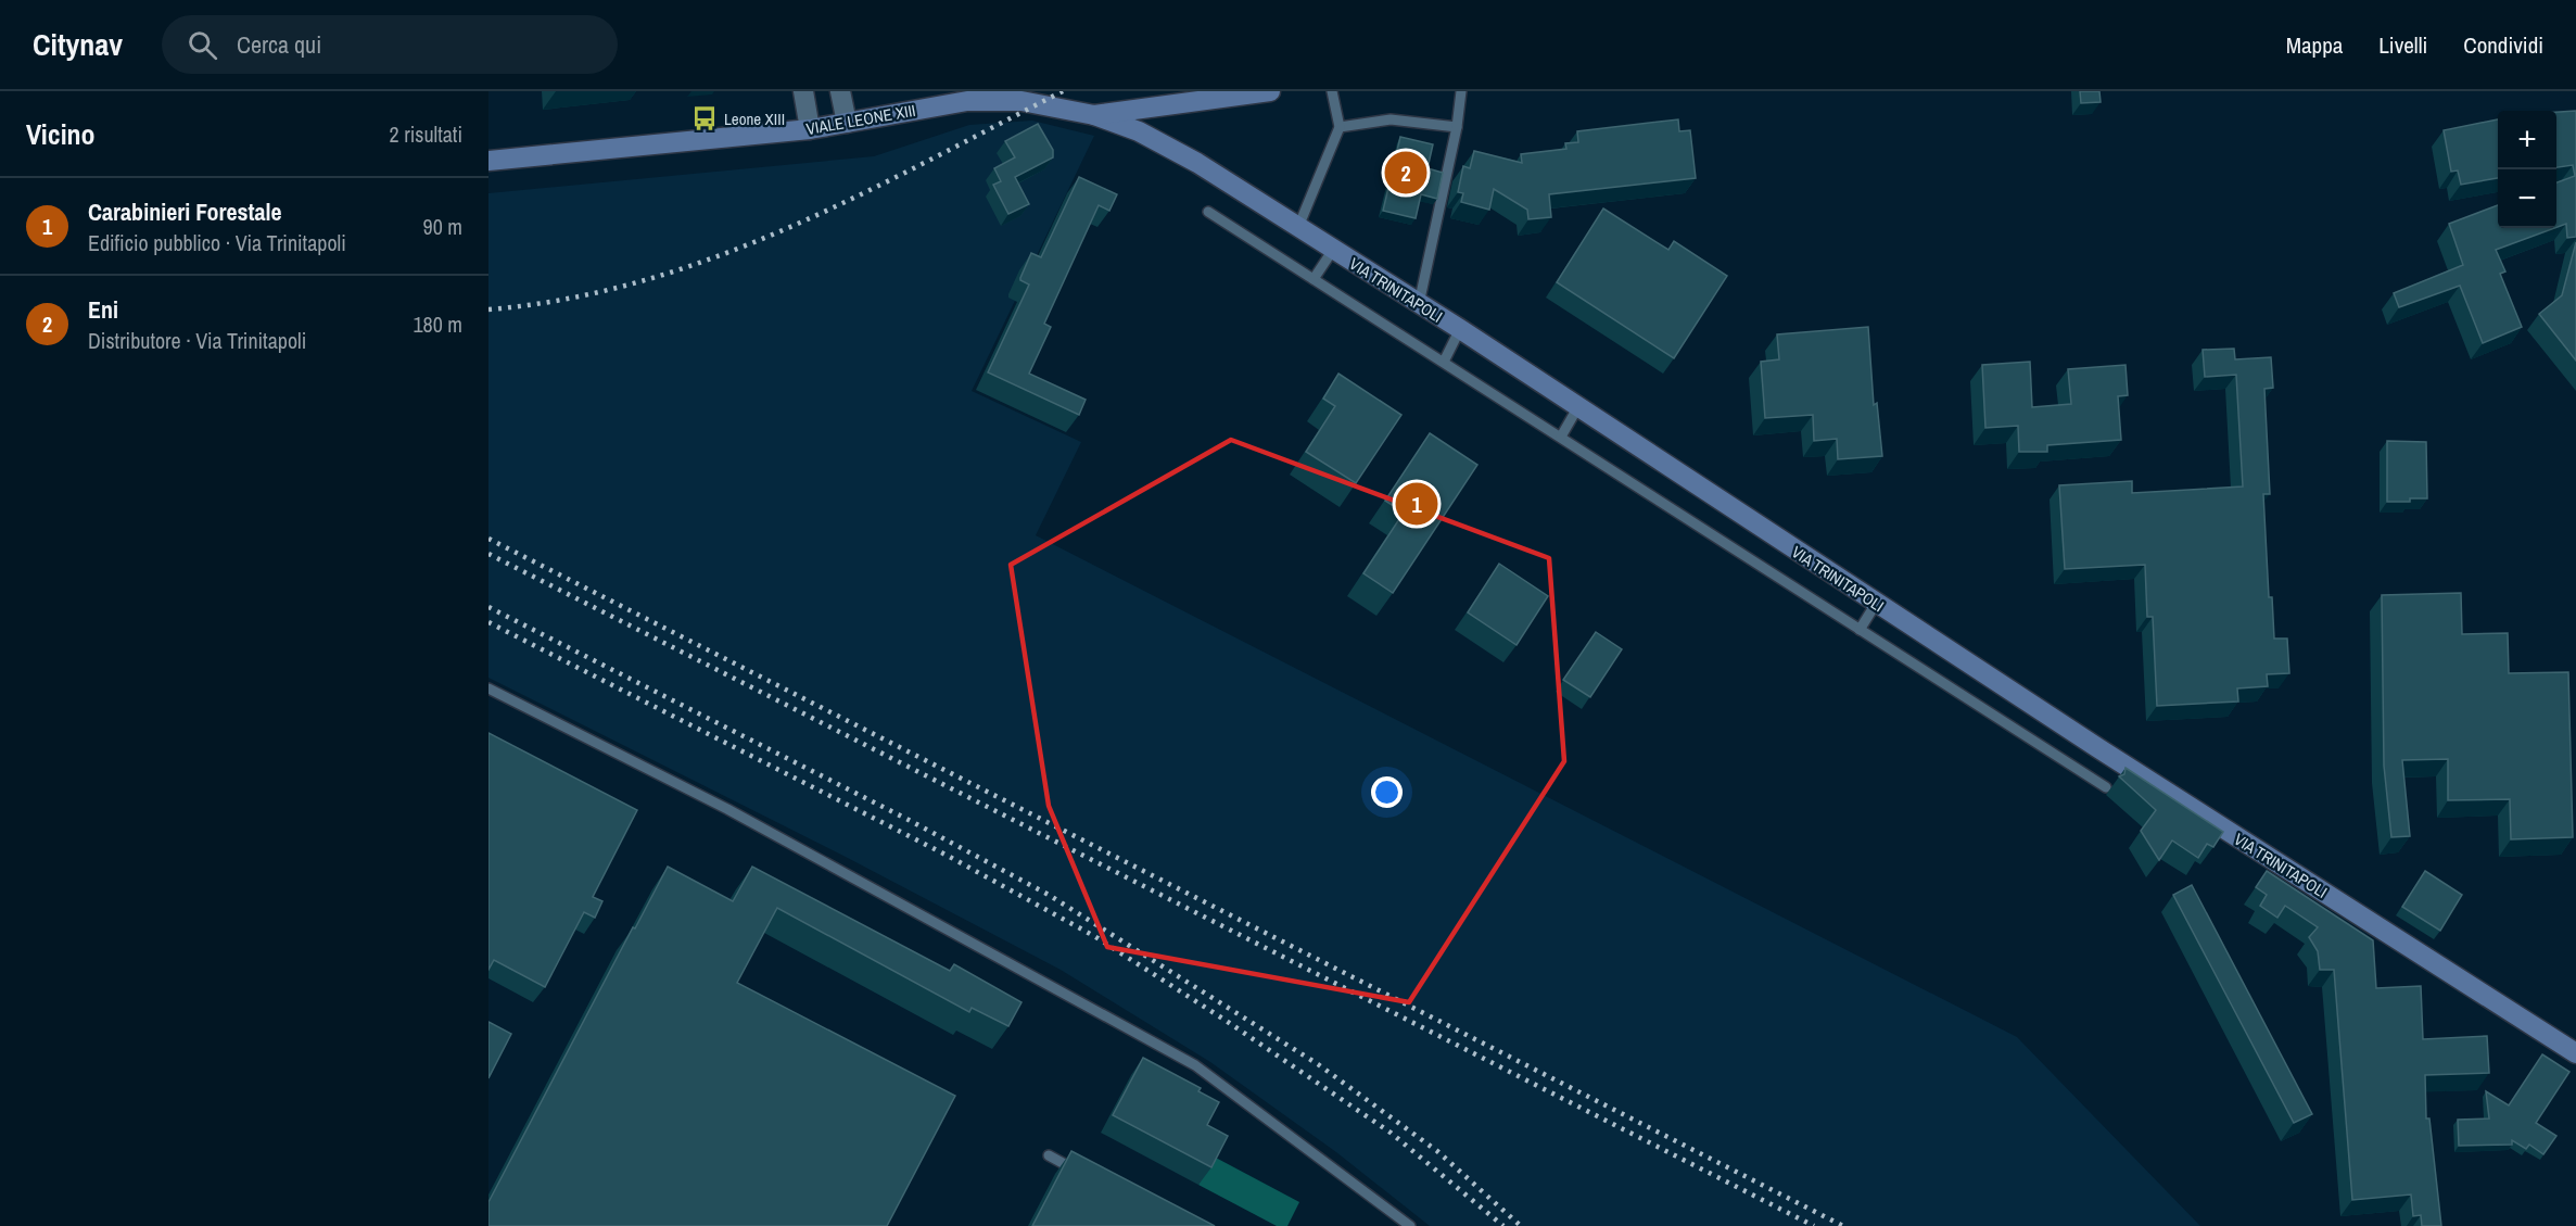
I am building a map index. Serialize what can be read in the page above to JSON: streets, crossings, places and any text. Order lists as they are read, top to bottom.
{
  "streets": {
    "main road": ["VIALE LEONE XIII", "VIA TRINITAPOLI"]
  },
  "crossings": [
    ["VIALE LEONE XIII", "VIA TRINITAPOLI"]
  ],
  "places": {
    "bus stop": ["Leone XIII"]
  },
  "page": {
    "header": "Citynav",
    "search": "Cerca qui",
    "nav": ["Mappa", "Livelli", "Condividi"],
    "heading": ["Vicino", "2 risultati"],
    "map_buttons": ["+", "−"],
    "pins": ["2", "1"],
    "list": [
      {
        "mark": "1",
        "name": "Carabinieri Forestale",
        "note": "Edificio pubblico · Via Trinitapoli",
        "value": "90 m"
      },
      {
        "mark": "2",
        "name": "Eni",
        "note": "Distributore · Via Trinitapoli",
        "value": "180 m"
      }
    ]
  }
}
